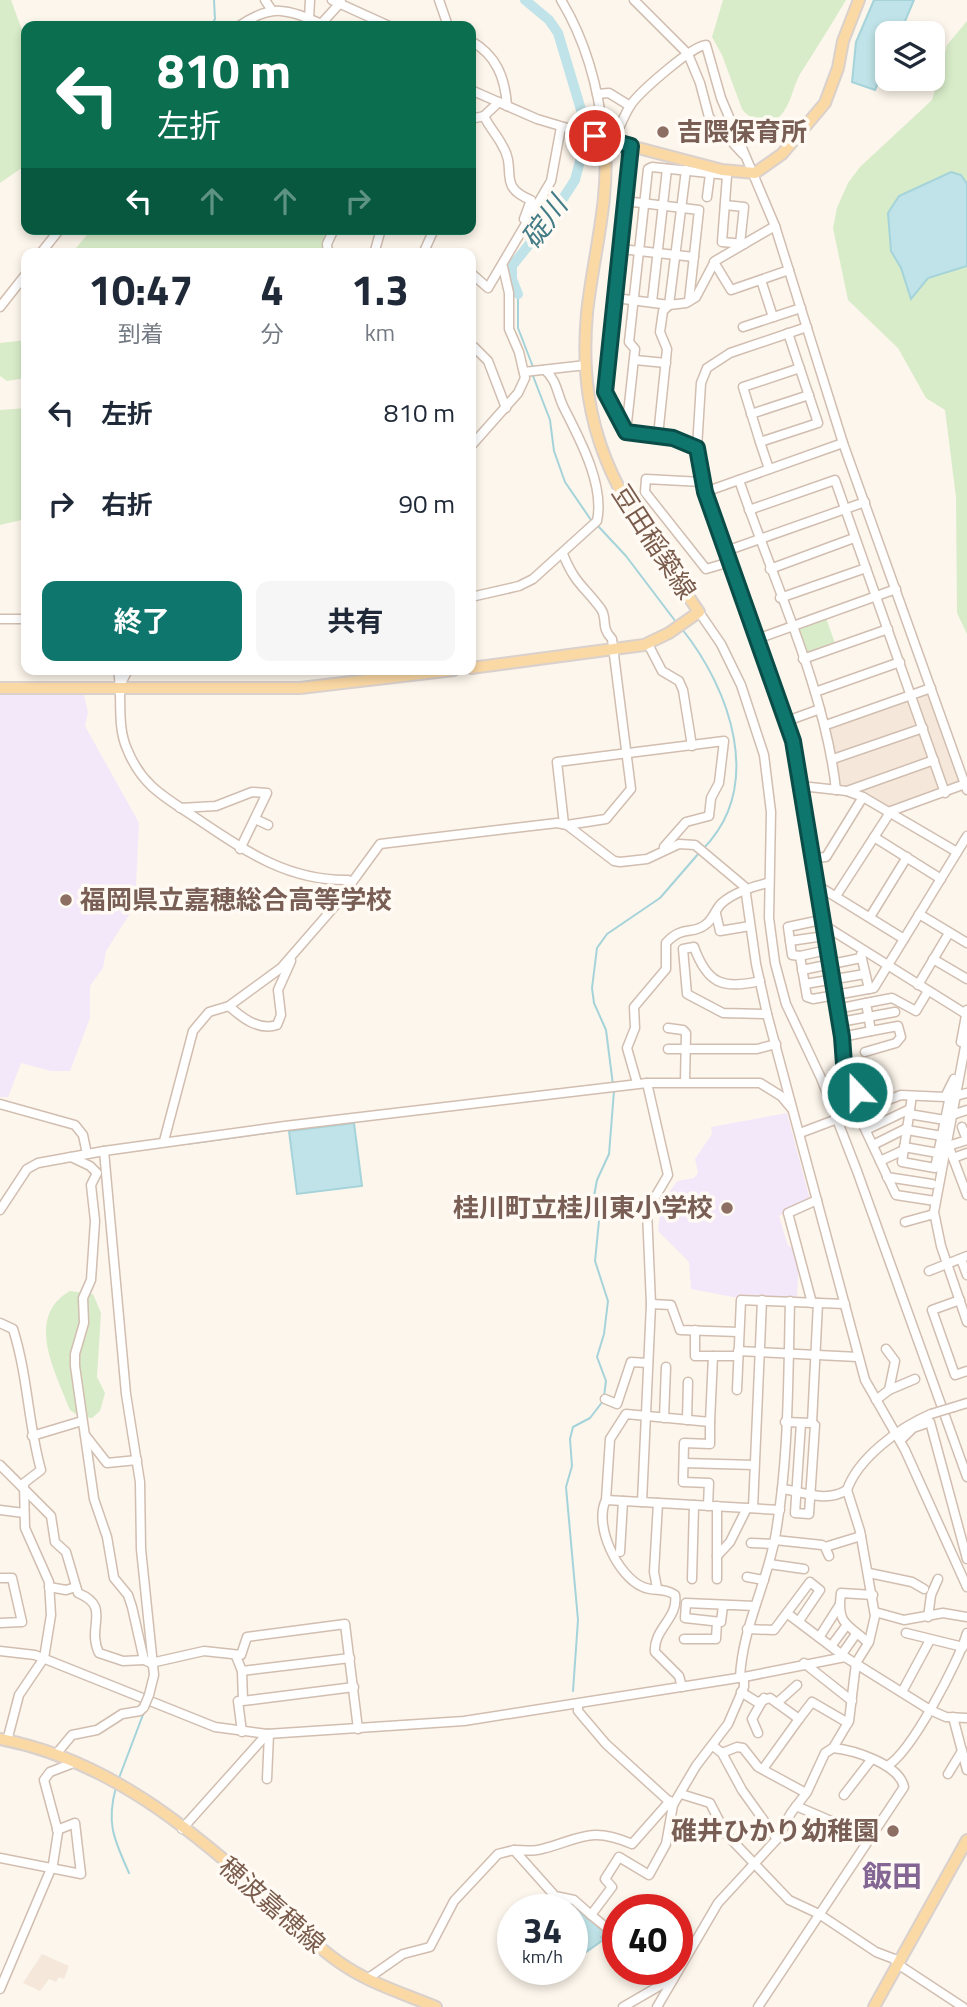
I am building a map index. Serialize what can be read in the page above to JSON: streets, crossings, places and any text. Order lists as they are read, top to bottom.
{
  "streets": {
    "main road": ["豆田稲築線", "穂波嘉穂線"]
  },
  "districts": ["飯田"],
  "water": ["碇川"],
  "places": [
    "吉隈保育所",
    "福岡県立嘉穂総合高等学校",
    "桂川町立桂川東小学校",
    "碓井ひかり幼稚園"
  ],
  "page": {
    "turn": ["810 m", "左折"],
    "eta": [
      "10:47",
      "到着",
      "4",
      "分",
      "1.3",
      "km"
    ],
    "list": [
      {
        "name": "左折",
        "value": "810 m"
      },
      {
        "name": "右折",
        "value": "90 m"
      }
    ],
    "buttons": ["終了", "共有"],
    "speed": "34 km/h",
    "limit": "40"
  }
}
